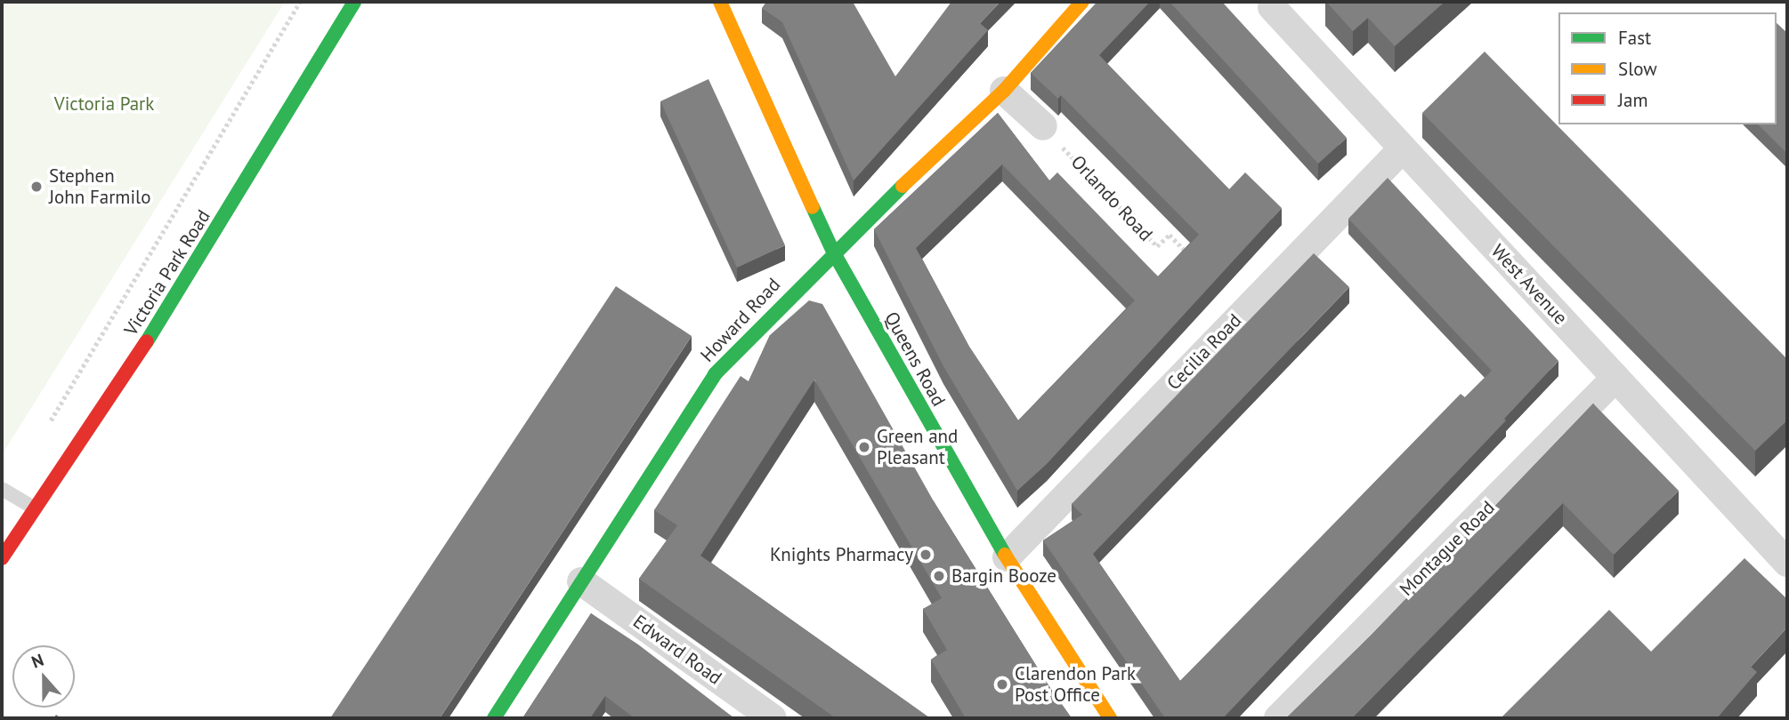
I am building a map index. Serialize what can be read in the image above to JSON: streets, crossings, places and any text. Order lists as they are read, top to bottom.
{
  "streets": {
    "street": [
      "Victoria Park Road",
      "West Avenue",
      "Howard Road",
      "Cecilia Road",
      "Queens Road",
      "Montague Road",
      "Edward Road"
    ],
    "path": ["Orlando Road"]
  },
  "crossings": [
    ["West Avenue", "Cecilia Road"],
    ["West Avenue", "Montague Road"],
    ["Howard Road", "Queens Road"],
    ["Howard Road", "Edward Road"],
    ["Cecilia Road", "Queens Road"]
  ],
  "parks": ["Victoria Park"],
  "places": [
    "Stephen John Farmilo",
    "Green and Pleasant",
    "Knights Pharmacy",
    "Bargin Booze",
    "Clarendon Park Post Office"
  ],
  "legend": ["Fast", "Slow", "Jam"],
  "north": "top"
}
